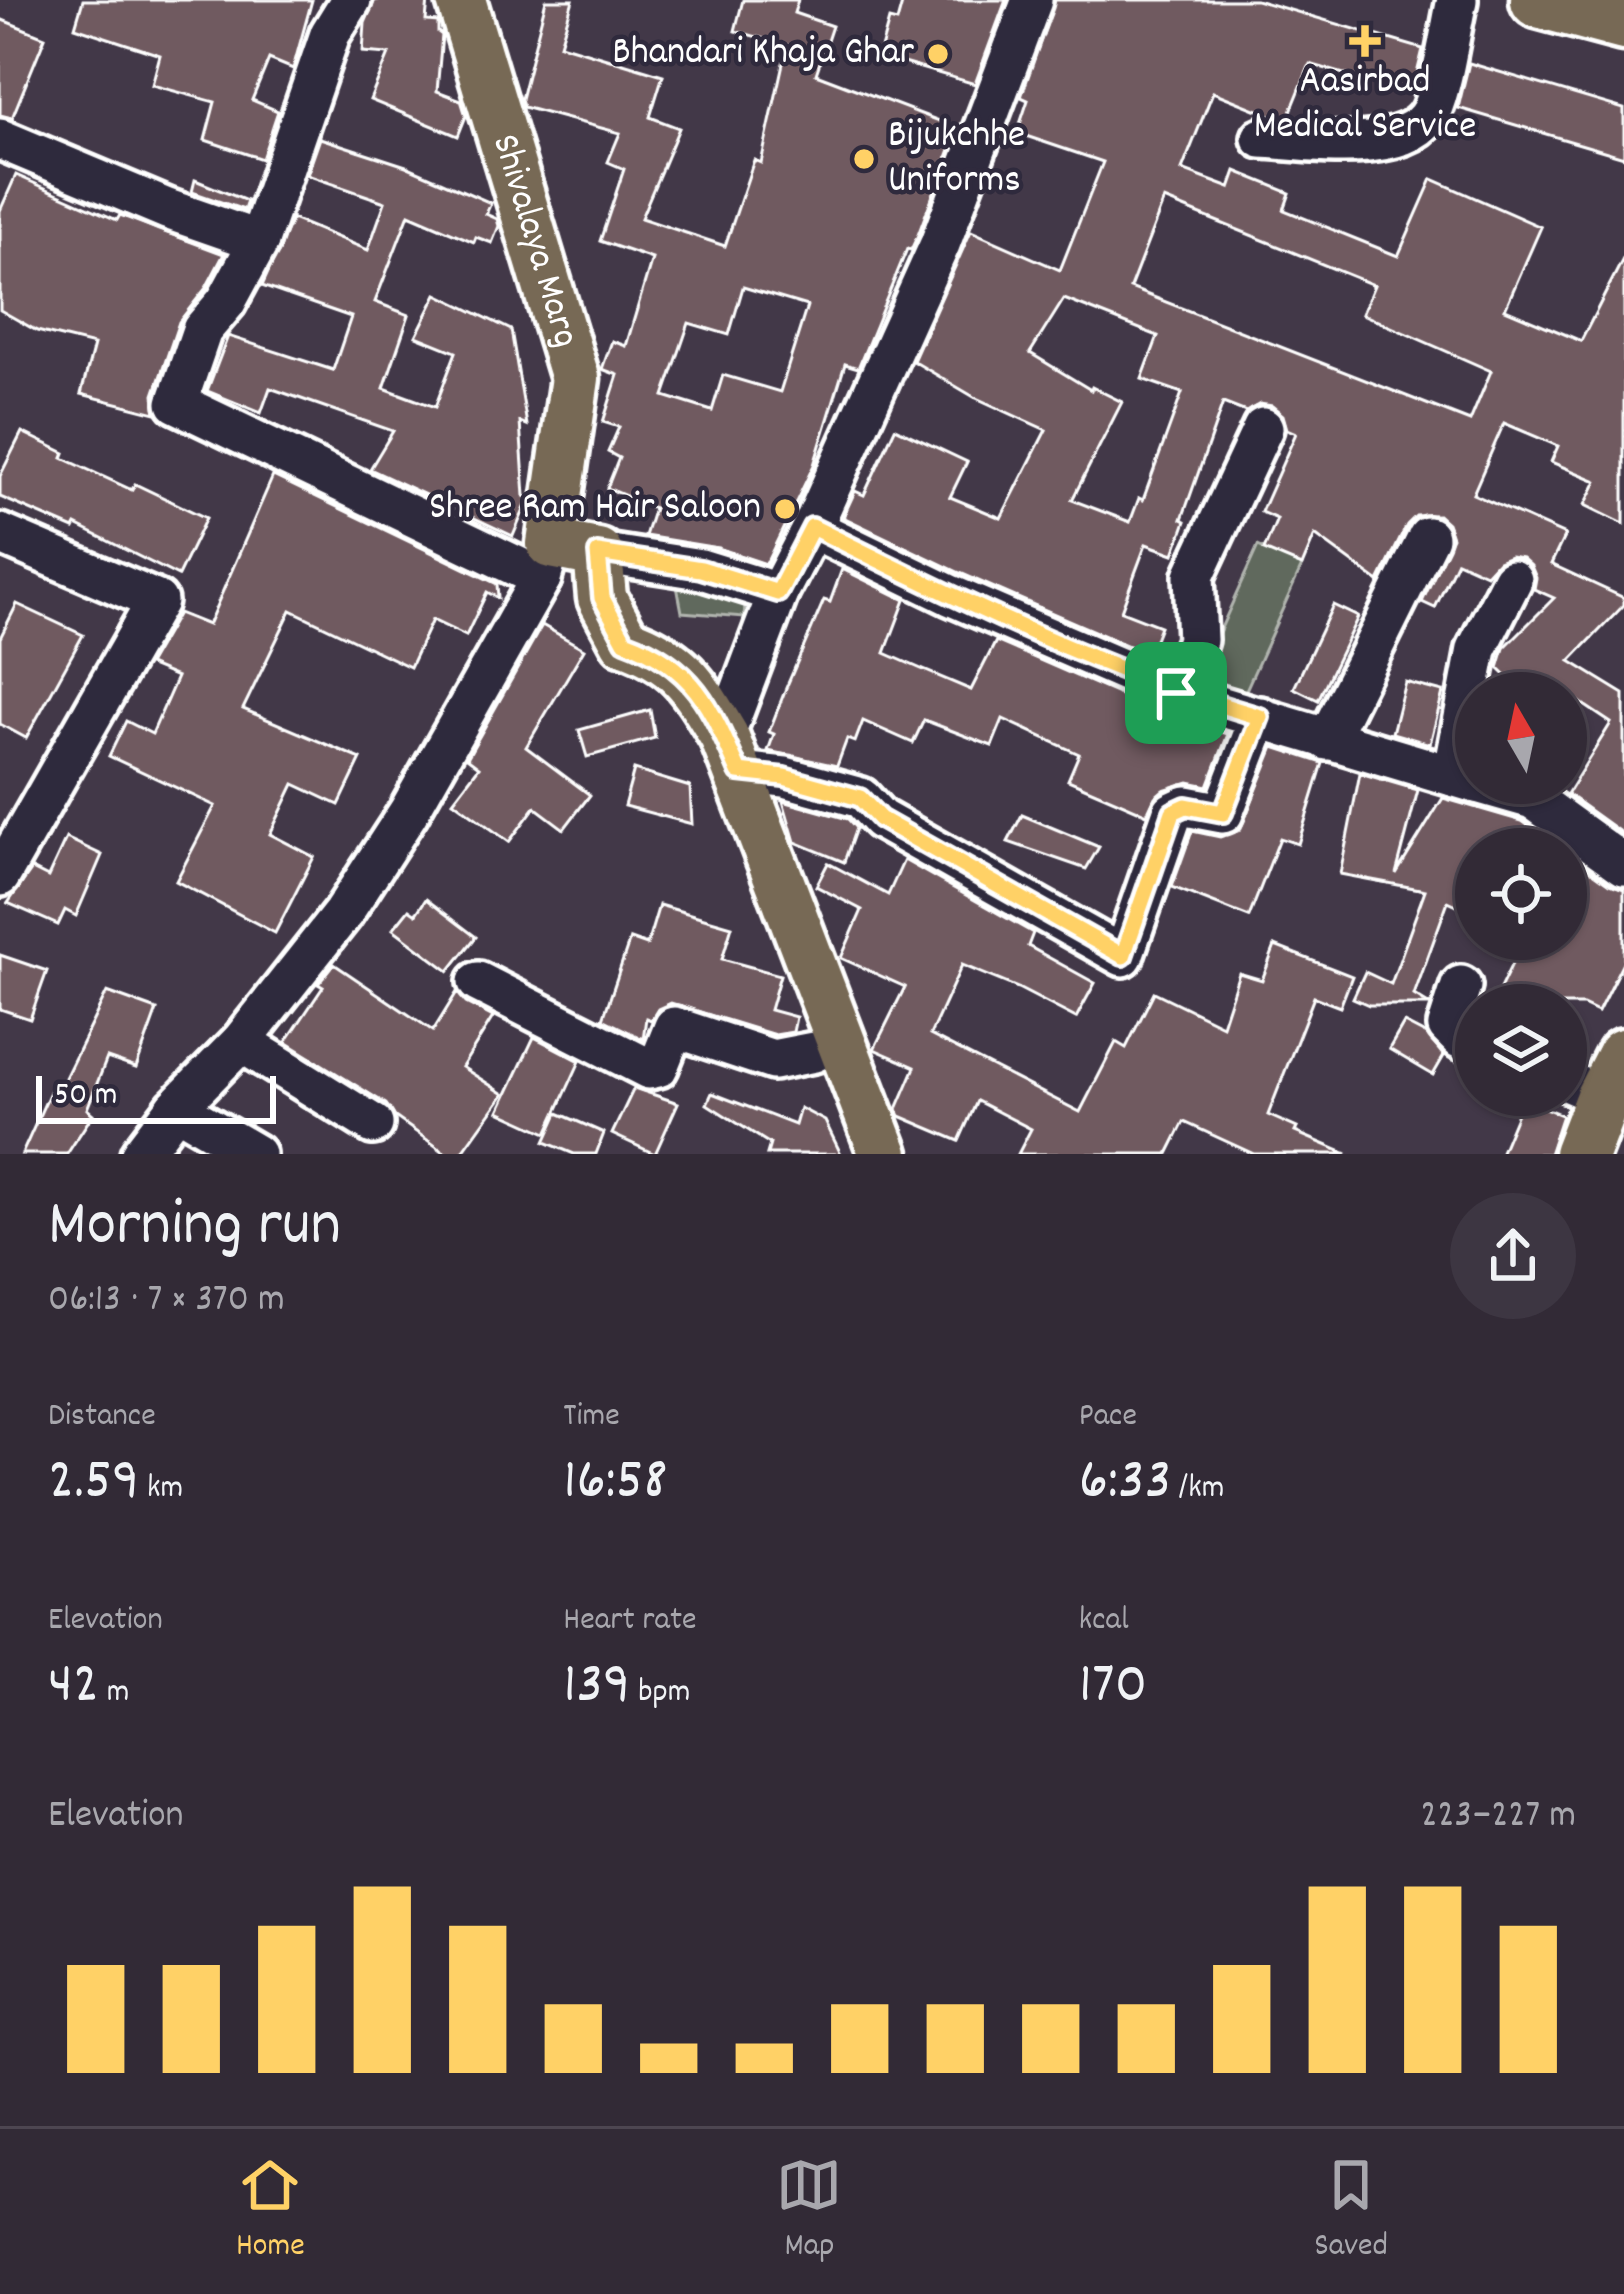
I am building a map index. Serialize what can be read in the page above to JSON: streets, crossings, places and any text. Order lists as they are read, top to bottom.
{
  "streets": {
    "main road": ["Shivalaya Marg"]
  },
  "places": {
    "health": ["Aasirbad Medical Service"],
    "other": ["Bhandari Khaja Ghar", "Bijukchhe Uniforms", "Shree Ram Hair Saloon"]
  },
  "scale_bar": "50 m",
  "north": "top",
  "page": {
    "scale": "50 m",
    "heading": ["Morning run", "06:13 · 7 × 370 m"],
    "stats": [
      ["Distance", "2.59 km"],
      ["Time", "16:58"],
      ["Pace", "6:33 /km"],
      ["Elevation", "42 m"],
      ["Heart rate", "139 bpm"],
      ["kcal", "170"]
    ],
    "chart": ["Elevation", "223–227 m"],
    "tabs": ["Home", "Map", "Saved"]
  }
}
